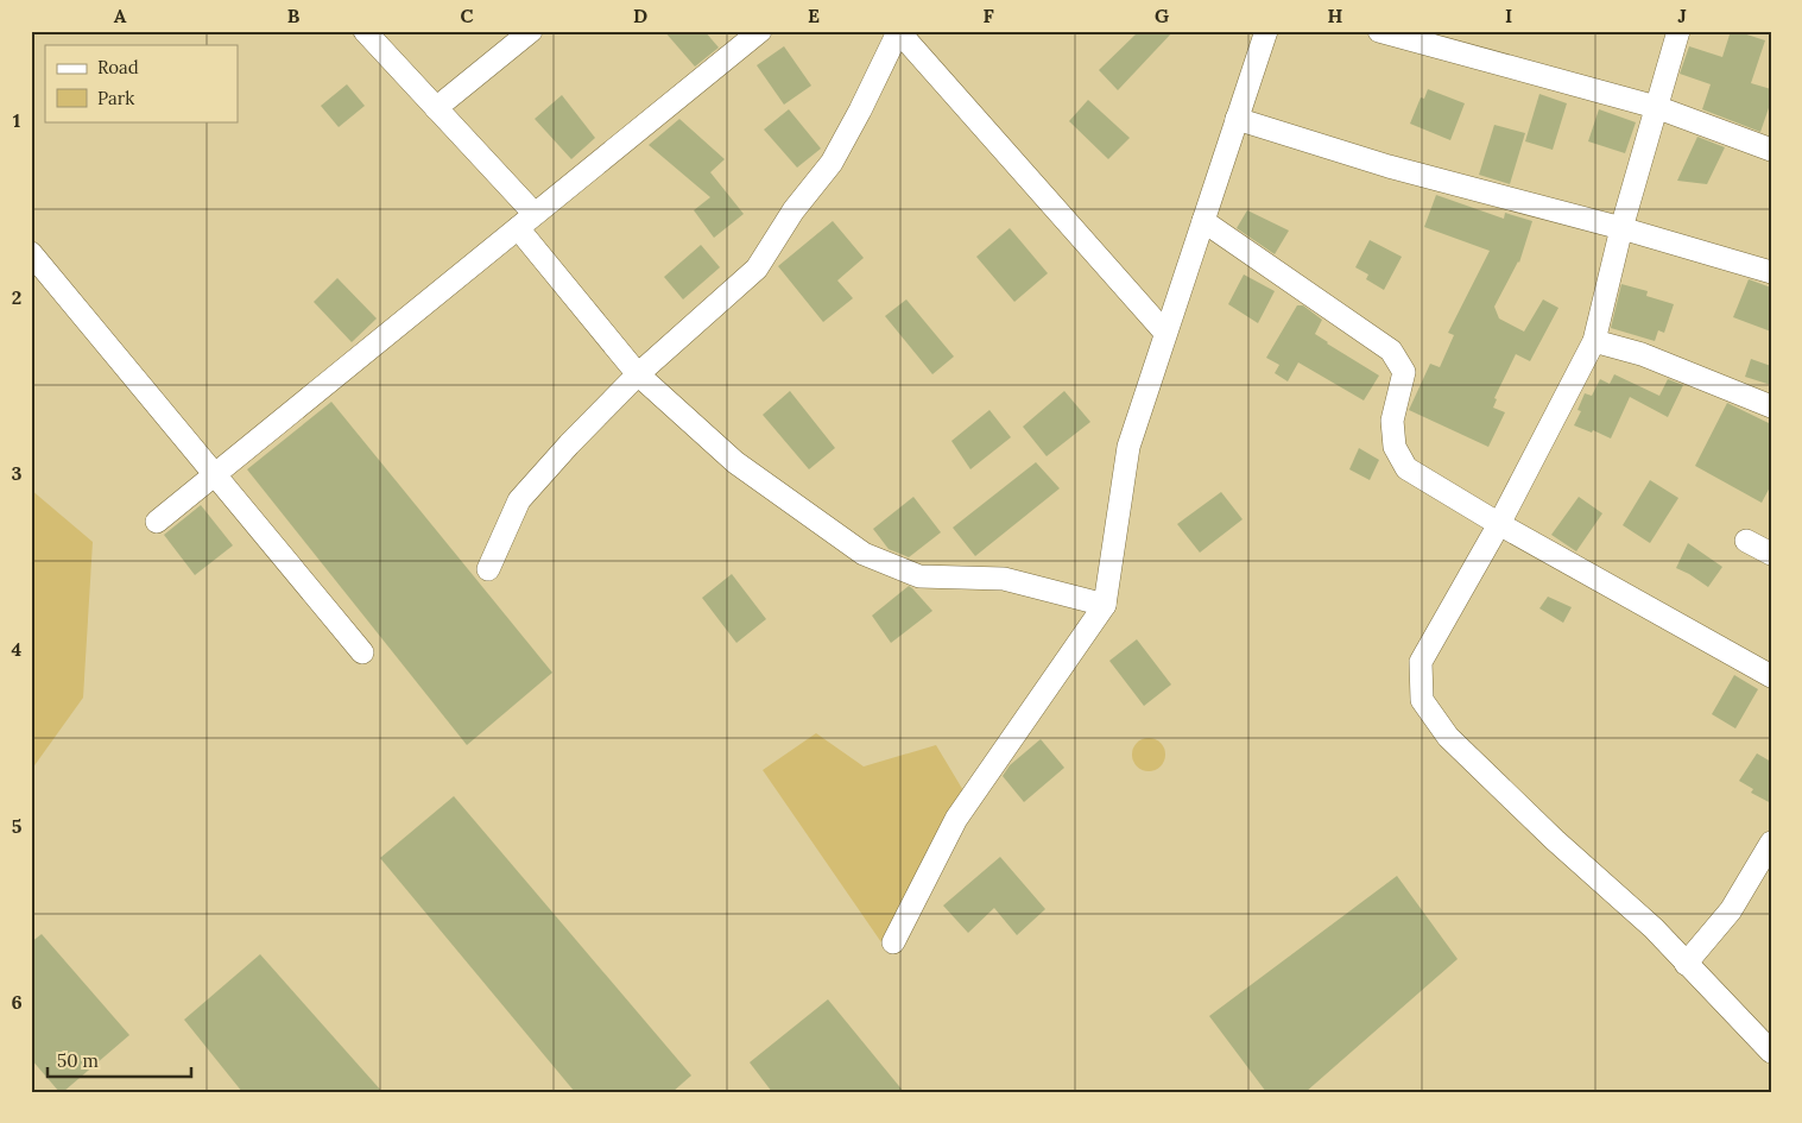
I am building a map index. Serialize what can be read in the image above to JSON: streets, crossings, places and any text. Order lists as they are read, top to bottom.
{
  "legend": ["Road", "Park"],
  "scale_bar": "50 m",
  "grid": {
    "columns": [
      "A",
      "B",
      "C",
      "D",
      "E",
      "F",
      "G",
      "H",
      "I",
      "J"
    ],
    "rows": [
      "1",
      "2",
      "3",
      "4",
      "5",
      "6"
    ]
  }
}
